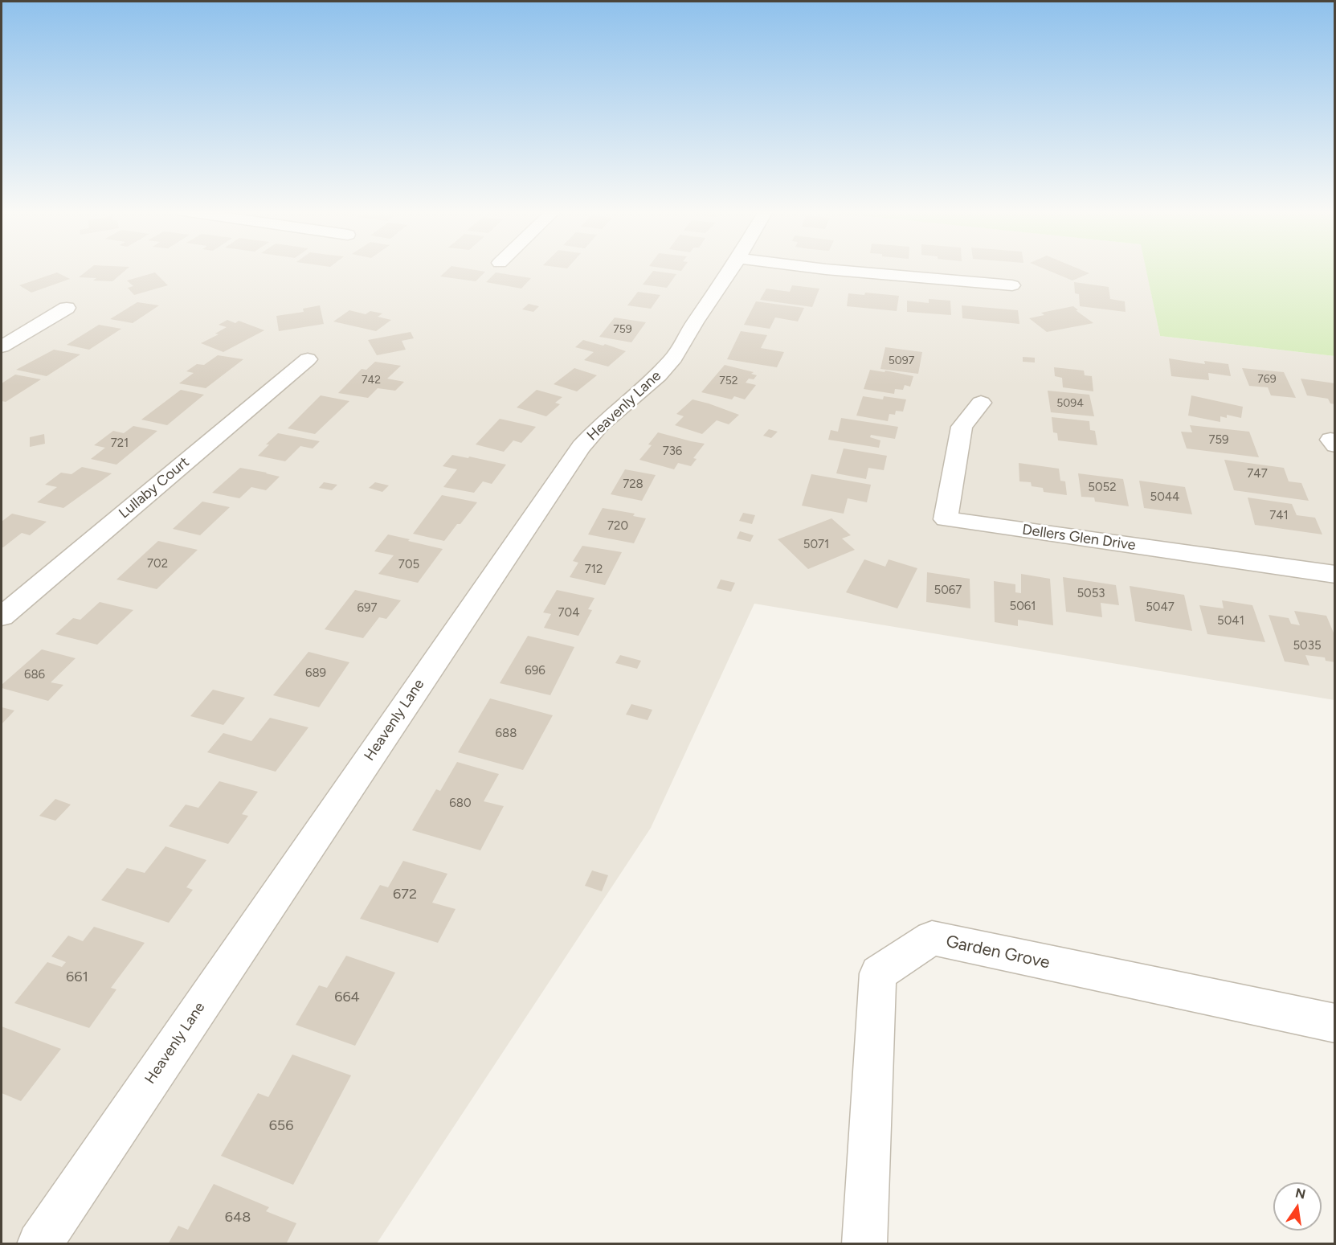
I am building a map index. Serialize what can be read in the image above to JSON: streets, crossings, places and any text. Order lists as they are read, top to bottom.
{
  "streets": {
    "street": [
      "Heavenly Lane",
      "Lullaby Court",
      "Dellers Glen Drive",
      "Garden Grove"
    ]
  },
  "house_numbers": [
    "759",
    "5097",
    "769",
    "742",
    "752",
    "5094",
    "759",
    "721",
    "736",
    "747",
    "728",
    "5052",
    "5044",
    "741",
    "720",
    "5071",
    "702",
    "705",
    "712",
    "5067",
    "5053",
    "5061",
    "5047",
    "697",
    "704",
    "5041",
    "5035",
    "696",
    "689",
    "686",
    "688",
    "680",
    "672",
    "661",
    "664",
    "656",
    "648"
  ],
  "north": "top"
}
